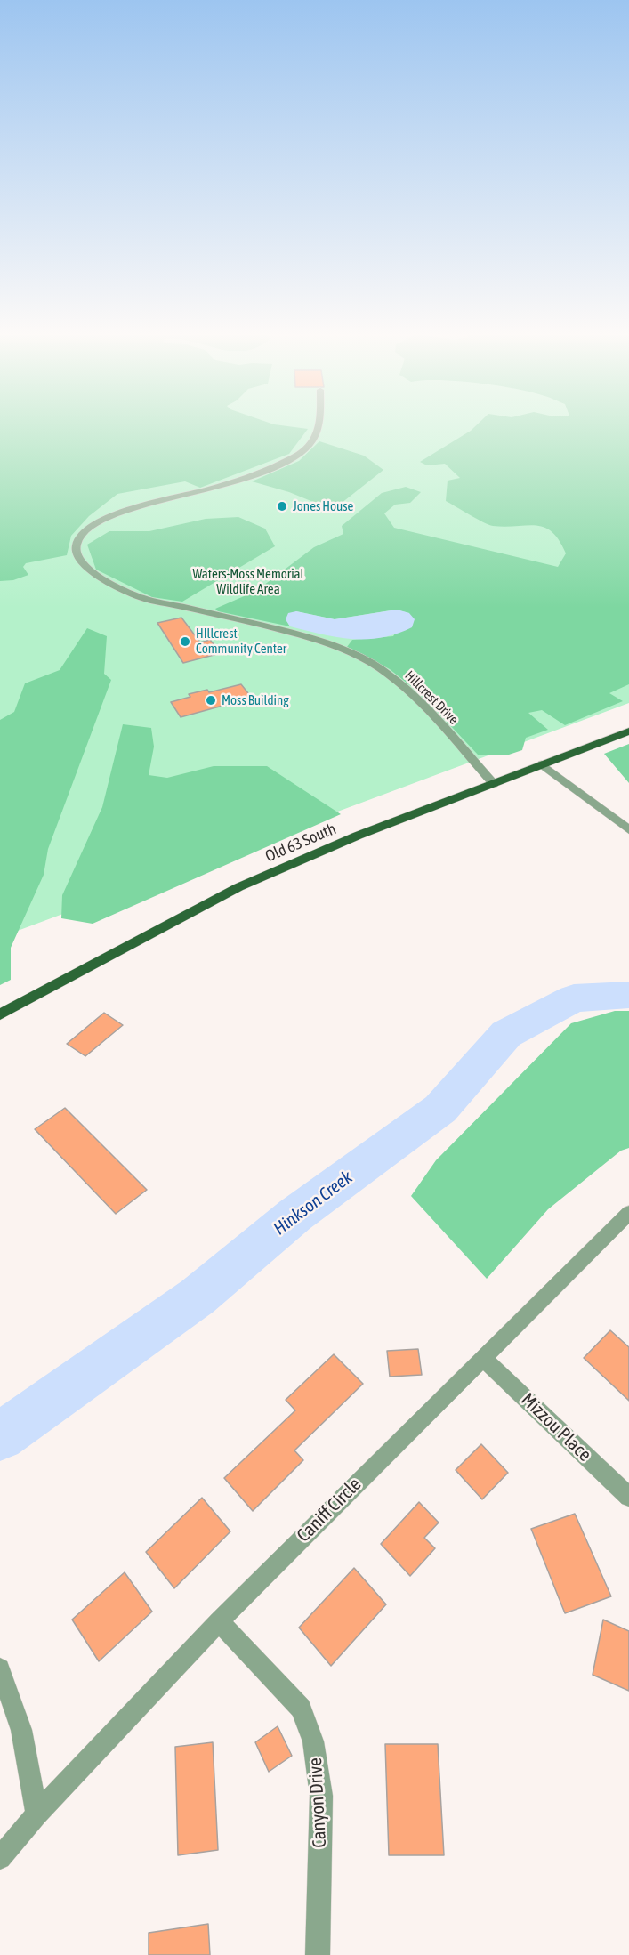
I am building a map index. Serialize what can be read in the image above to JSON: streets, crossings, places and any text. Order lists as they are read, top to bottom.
{
  "streets": {
    "main road": ["Old 63 South"],
    "street": [
      "Hillcrest Drive",
      "Mizzou Place",
      "Caniff Circle",
      "Canyon Drive"
    ]
  },
  "crossings": [
    ["Hillcrest Drive", "Old 63 South"],
    ["Mizzou Place", "Caniff Circle"],
    ["Caniff Circle", "Canyon Drive"]
  ],
  "water": ["Hinkson Creek"],
  "parks": ["Waters-Moss Memorial Wildlife Area"],
  "places": ["Jones House", "HIllcrest Community Center", "Moss Building"]
}
